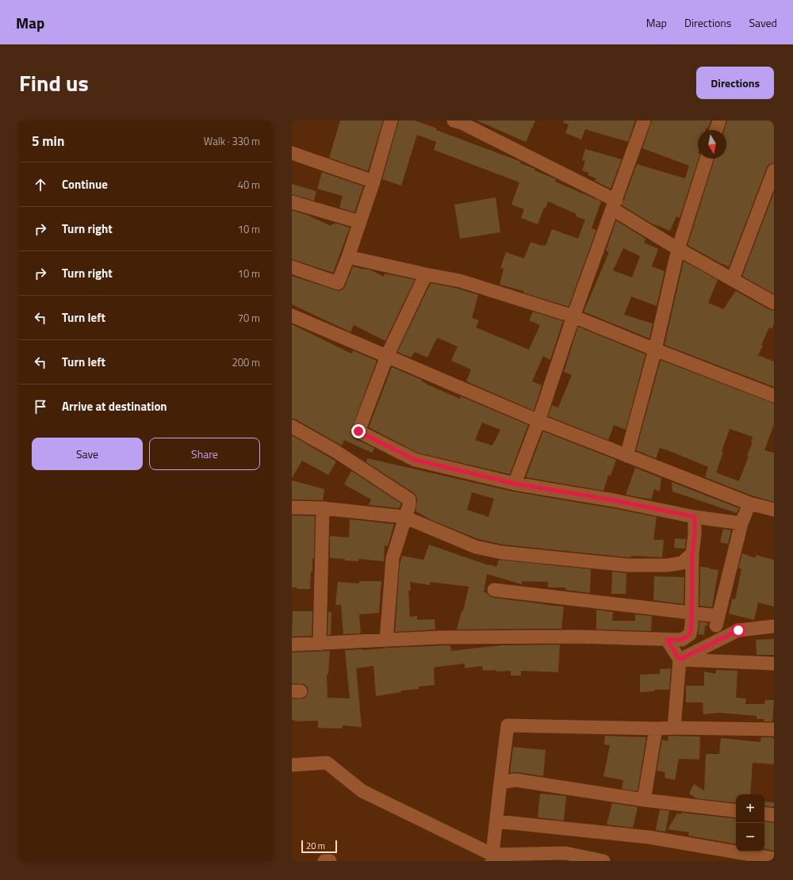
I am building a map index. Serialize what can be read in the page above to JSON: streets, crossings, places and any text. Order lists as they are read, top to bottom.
{
  "scale_bar": "20 m",
  "north": "bottom",
  "page": {
    "header": "Map",
    "nav": ["Map", "Directions", "Saved"],
    "title": "Find us",
    "buttons": [
      "Directions",
      ["Save", "Share"]
    ],
    "heading": ["5 min", "Walk · 330 m"],
    "list": [
      ["Continue", "40 m"],
      ["Turn right", "10 m"],
      ["Turn right", "10 m"],
      ["Turn left", "70 m"],
      ["Turn left", "200 m"],
      "Arrive at destination"
    ],
    "map_buttons": ["+", "−"],
    "scale": "20 m"
  }
}
